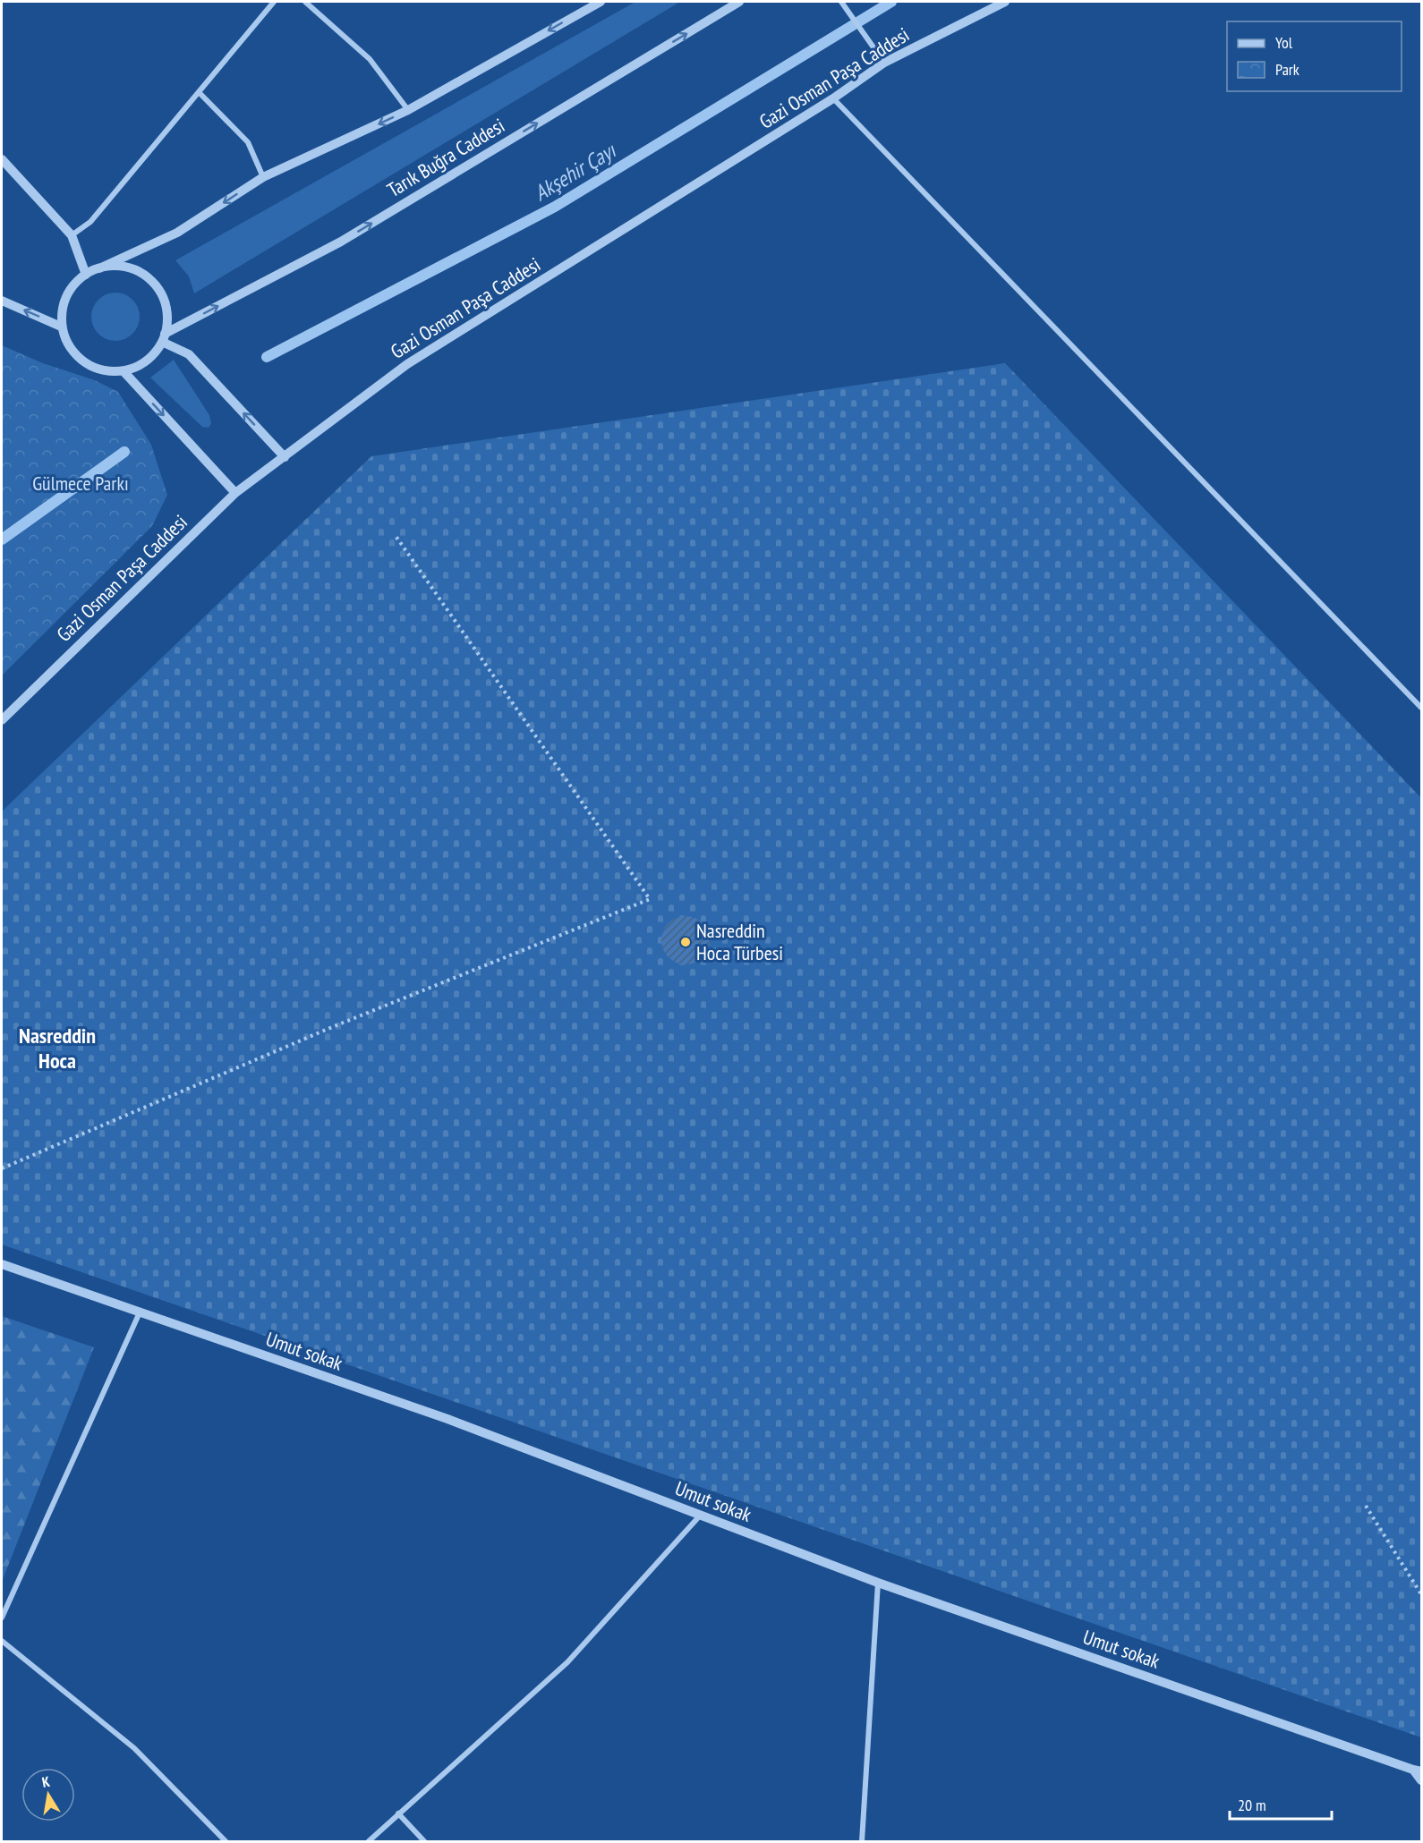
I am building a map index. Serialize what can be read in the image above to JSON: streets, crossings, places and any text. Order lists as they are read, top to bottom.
{
  "streets": {
    "street": ["Gazi Osman Paşa Caddesi", "Tarık Buğra Caddesi", "Umut sokak"]
  },
  "districts": ["Nasreddin Hoca"],
  "water": ["Akşehir Çayı"],
  "parks": ["Gülmece Parkı"],
  "places": ["Nasreddin Hoca Türbesi"],
  "legend": ["Yol", "Park"],
  "scale_bar": "20 m",
  "north": "top"
}
